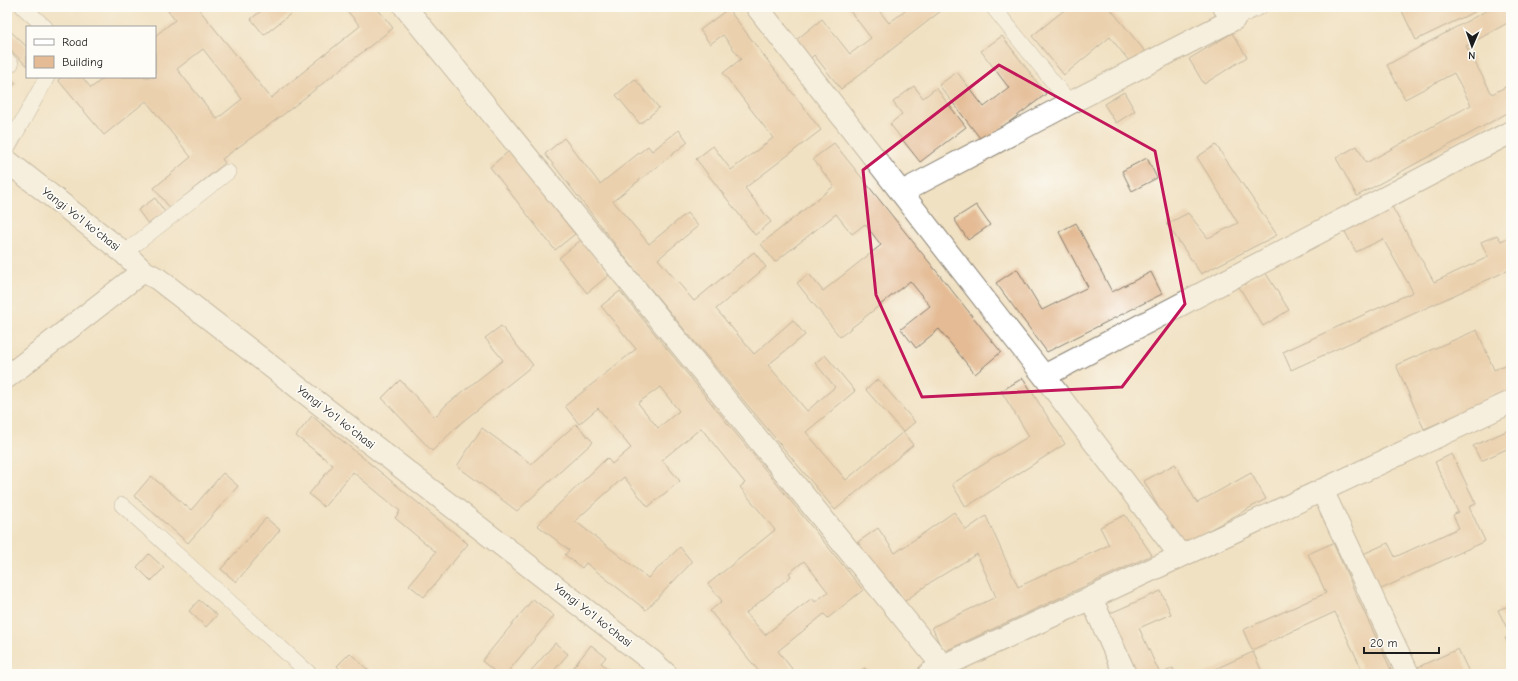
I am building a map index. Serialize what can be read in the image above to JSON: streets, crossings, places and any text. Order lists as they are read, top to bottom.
{
  "streets": {
    "street": ["Yangi Yoʻl koʻchasi"]
  },
  "legend": ["Road", "Building"],
  "scale_bar": "20 m",
  "north": "bottom"
}
